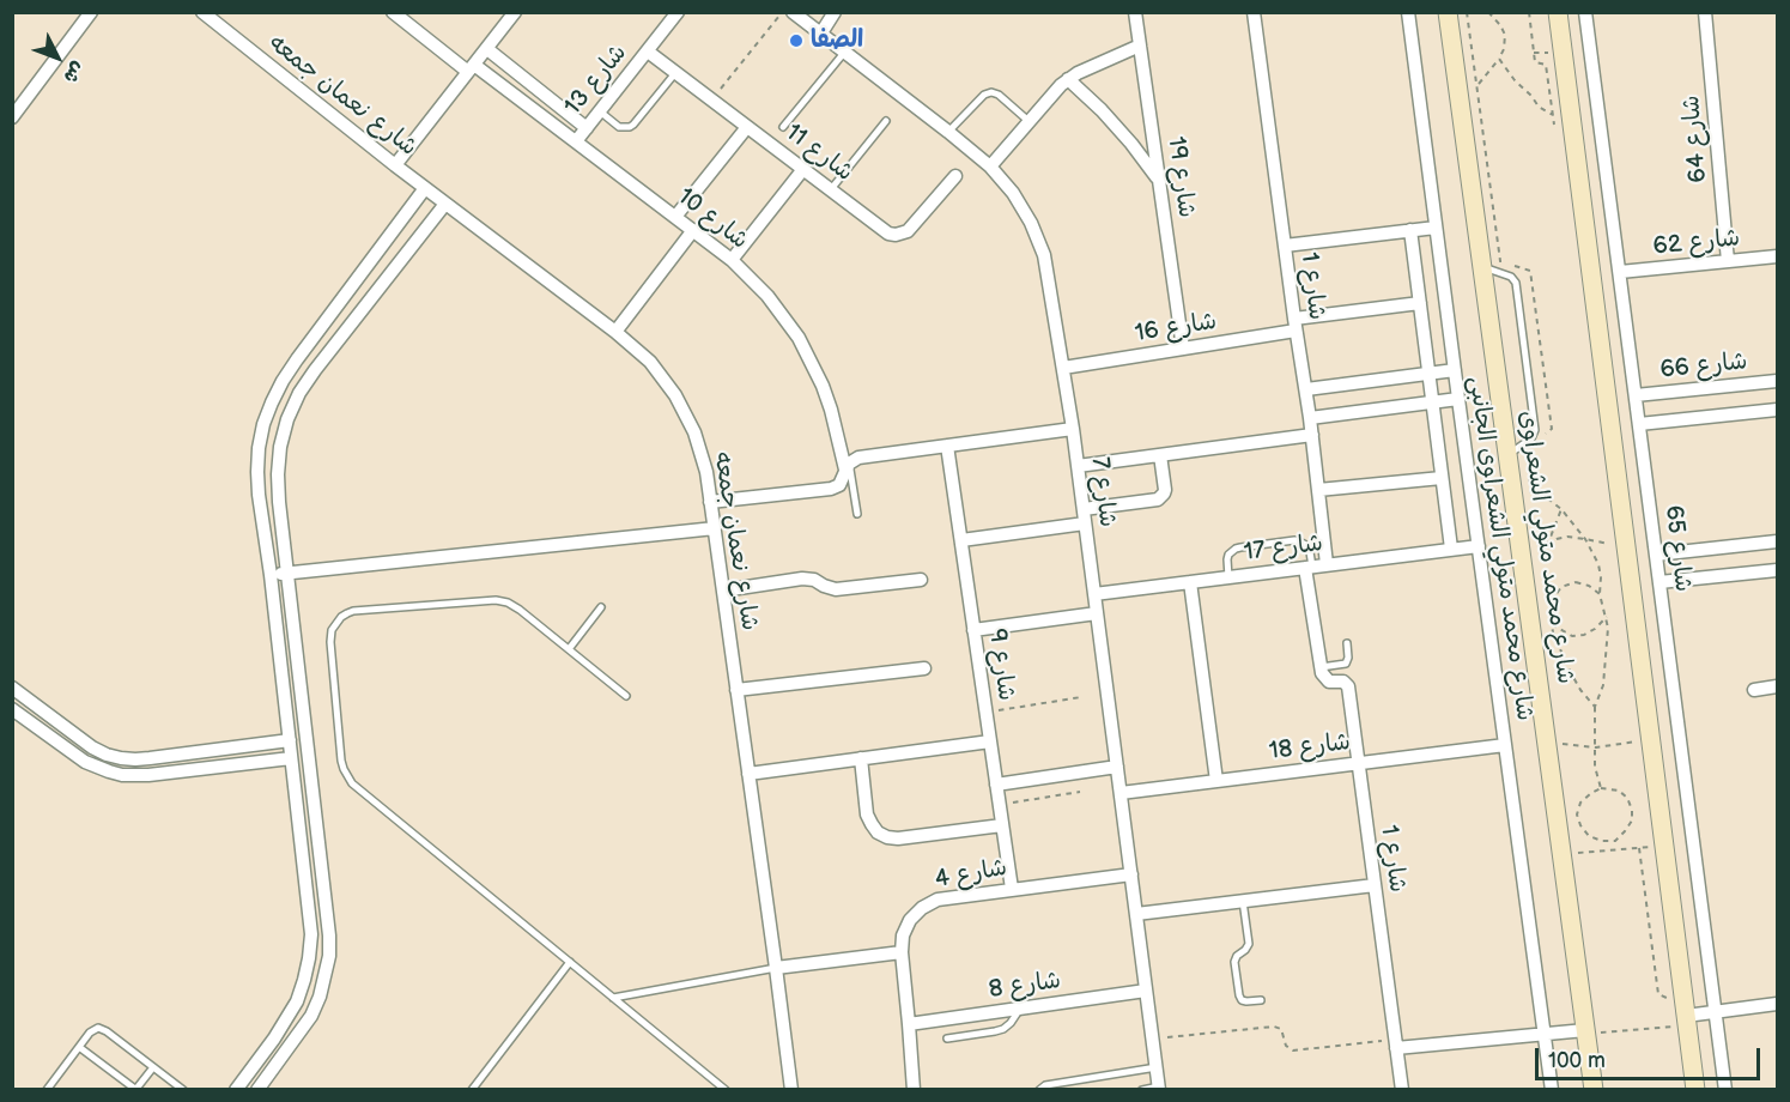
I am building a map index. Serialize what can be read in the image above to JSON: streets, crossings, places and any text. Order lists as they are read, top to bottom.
{
  "streets": {
    "street": [
      "شارع 13",
      "شارع نعمان جمعه",
      "شارع 64",
      "شارع 11",
      "شارع 19",
      "شارع 10",
      "شارع 62",
      "شارع 1",
      "شارع 16",
      "شارع 66",
      "شارع 7",
      "شارع محمد متولي الشعراوى",
      "شارع 17",
      "شارع محمد متولي الشعراوى الجانبى",
      "شارع 65",
      "شارع 9",
      "شارع 18",
      "شارع 4",
      "شارع 8"
    ]
  },
  "crossings": [
    ["شارع 13", "شارع 11"],
    ["شارع 13", "شارع 10"],
    ["شارع 64", "شارع 62"],
    ["شارع 19", "شارع 16"],
    ["شارع 62", "شارع 65"],
    ["شارع 1", "شارع 16"],
    ["شارع 1", "شارع 17"],
    ["شارع 1", "شارع 18"],
    ["شارع 16", "شارع 7"],
    ["شارع 66", "شارع 65"],
    ["شارع 7", "شارع 17"],
    ["شارع 7", "شارع 18"],
    ["شارع 7", "شارع 4"],
    ["شارع 7", "شارع 8"],
    ["شارع 17", "شارع محمد متولي الشعراوى الجانبى"],
    ["شارع محمد متولي الشعراوى الجانبى", "شارع 18"],
    ["شارع 9", "شارع 4"],
    ["شارع 4", "شارع 8"]
  ],
  "places": ["الصفا"],
  "scale_bar": "100 m",
  "north": "bottom right"
}
